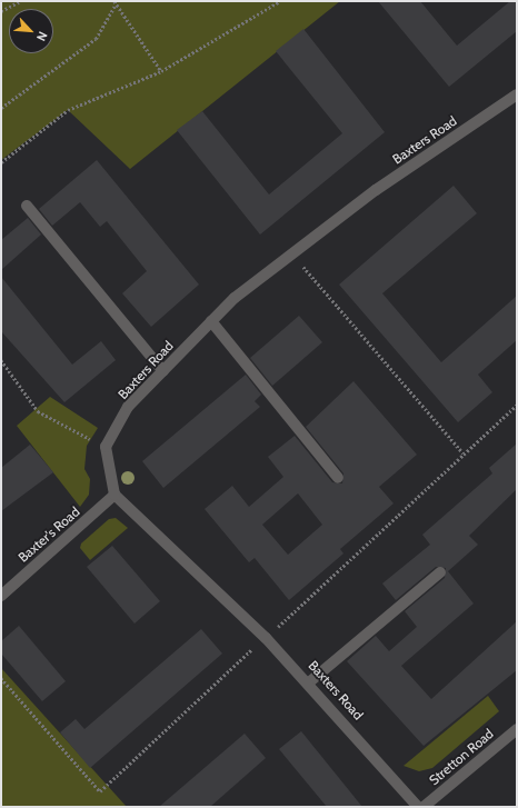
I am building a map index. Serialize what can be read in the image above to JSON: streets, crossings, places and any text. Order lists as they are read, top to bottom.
{
  "streets": {
    "street": ["Baxters Road", "Baxter's Road", "Stretton Road"]
  },
  "crossings": [
    ["Baxters Road", "Baxter's Road"]
  ],
  "north": "bottom right"
}
